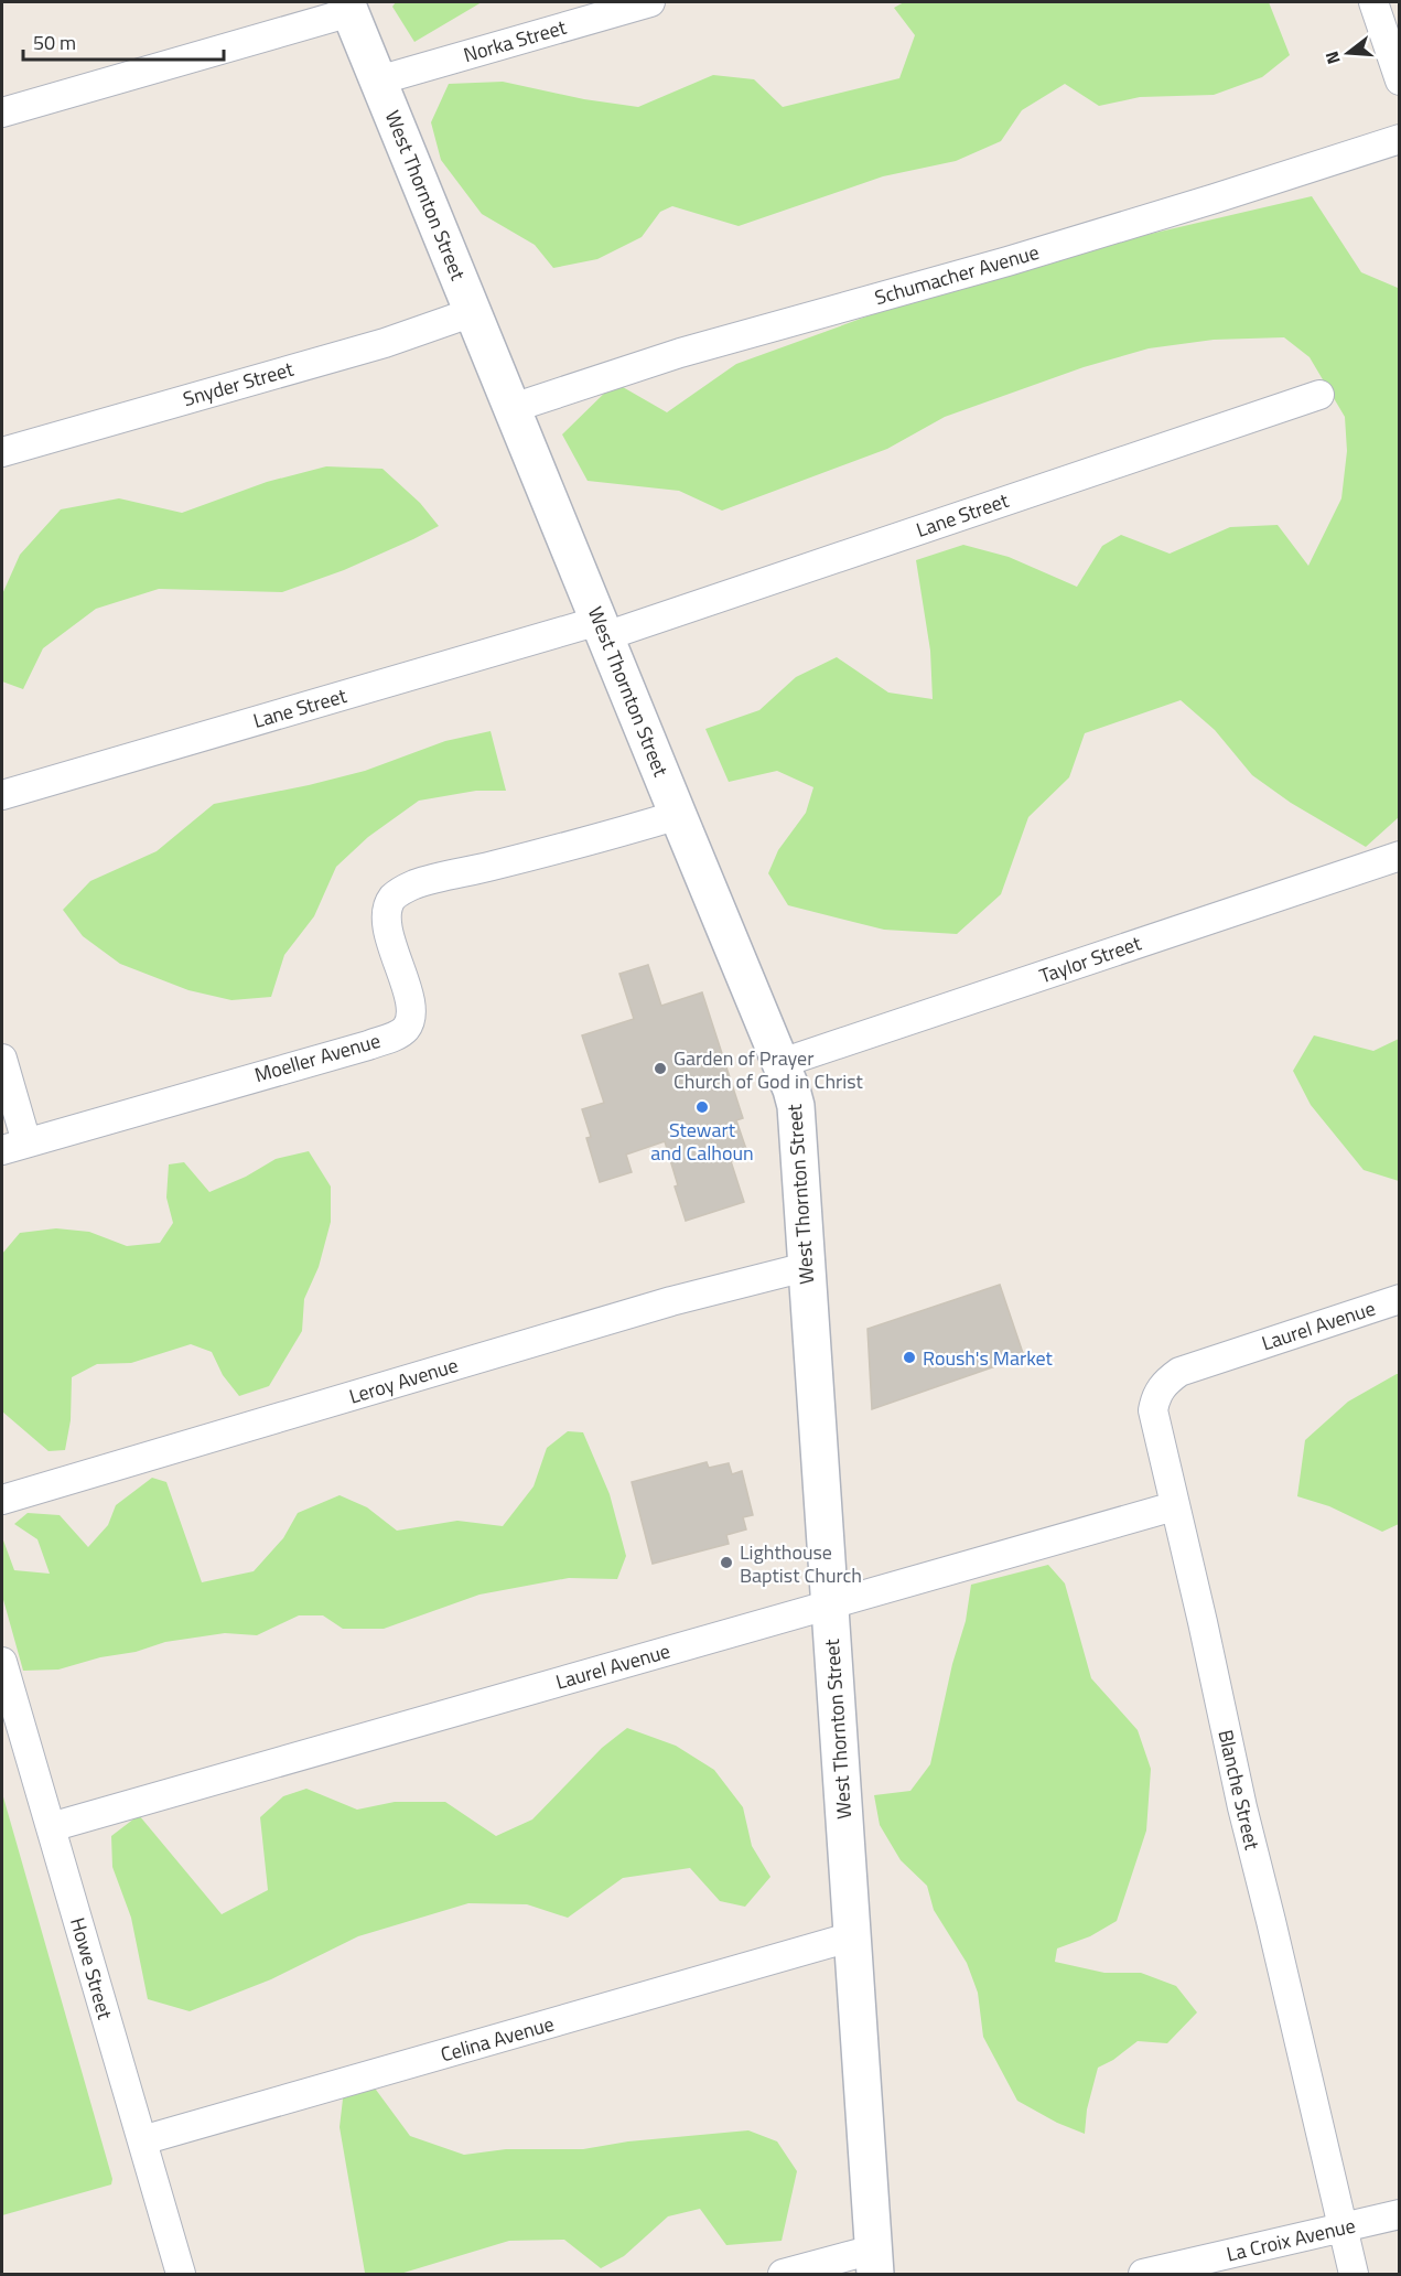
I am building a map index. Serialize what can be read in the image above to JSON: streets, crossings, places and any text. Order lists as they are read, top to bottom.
{
  "streets": {
    "main road": ["West Thornton Street"],
    "street": [
      "Norka Street",
      "Schumacher Avenue",
      "Snyder Street",
      "Lane Street",
      "Taylor Street",
      "Moeller Avenue",
      "Laurel Avenue",
      "Leroy Avenue",
      "Blanche Street",
      "Howe Street",
      "Celina Avenue",
      "La Croix Avenue"
    ]
  },
  "crossings": [
    ["Norka Street", "West Thornton Street"],
    ["West Thornton Street", "Schumacher Avenue"],
    ["West Thornton Street", "Snyder Street"],
    ["West Thornton Street", "Lane Street"],
    ["West Thornton Street", "Taylor Street"],
    ["West Thornton Street", "Moeller Avenue"],
    ["West Thornton Street", "Laurel Avenue"],
    ["West Thornton Street", "Leroy Avenue"],
    ["West Thornton Street", "Celina Avenue"],
    ["Laurel Avenue", "Blanche Street"],
    ["Laurel Avenue", "Howe Street"],
    ["Blanche Street", "La Croix Avenue"],
    ["Howe Street", "Celina Avenue"]
  ],
  "places": [
    "Garden of Prayer Church of God in Christ",
    "Stewart and Calhoun",
    "Roush's Market",
    "Lighthouse Baptist Church"
  ],
  "scale_bar": "50 m",
  "north": "left"
}
